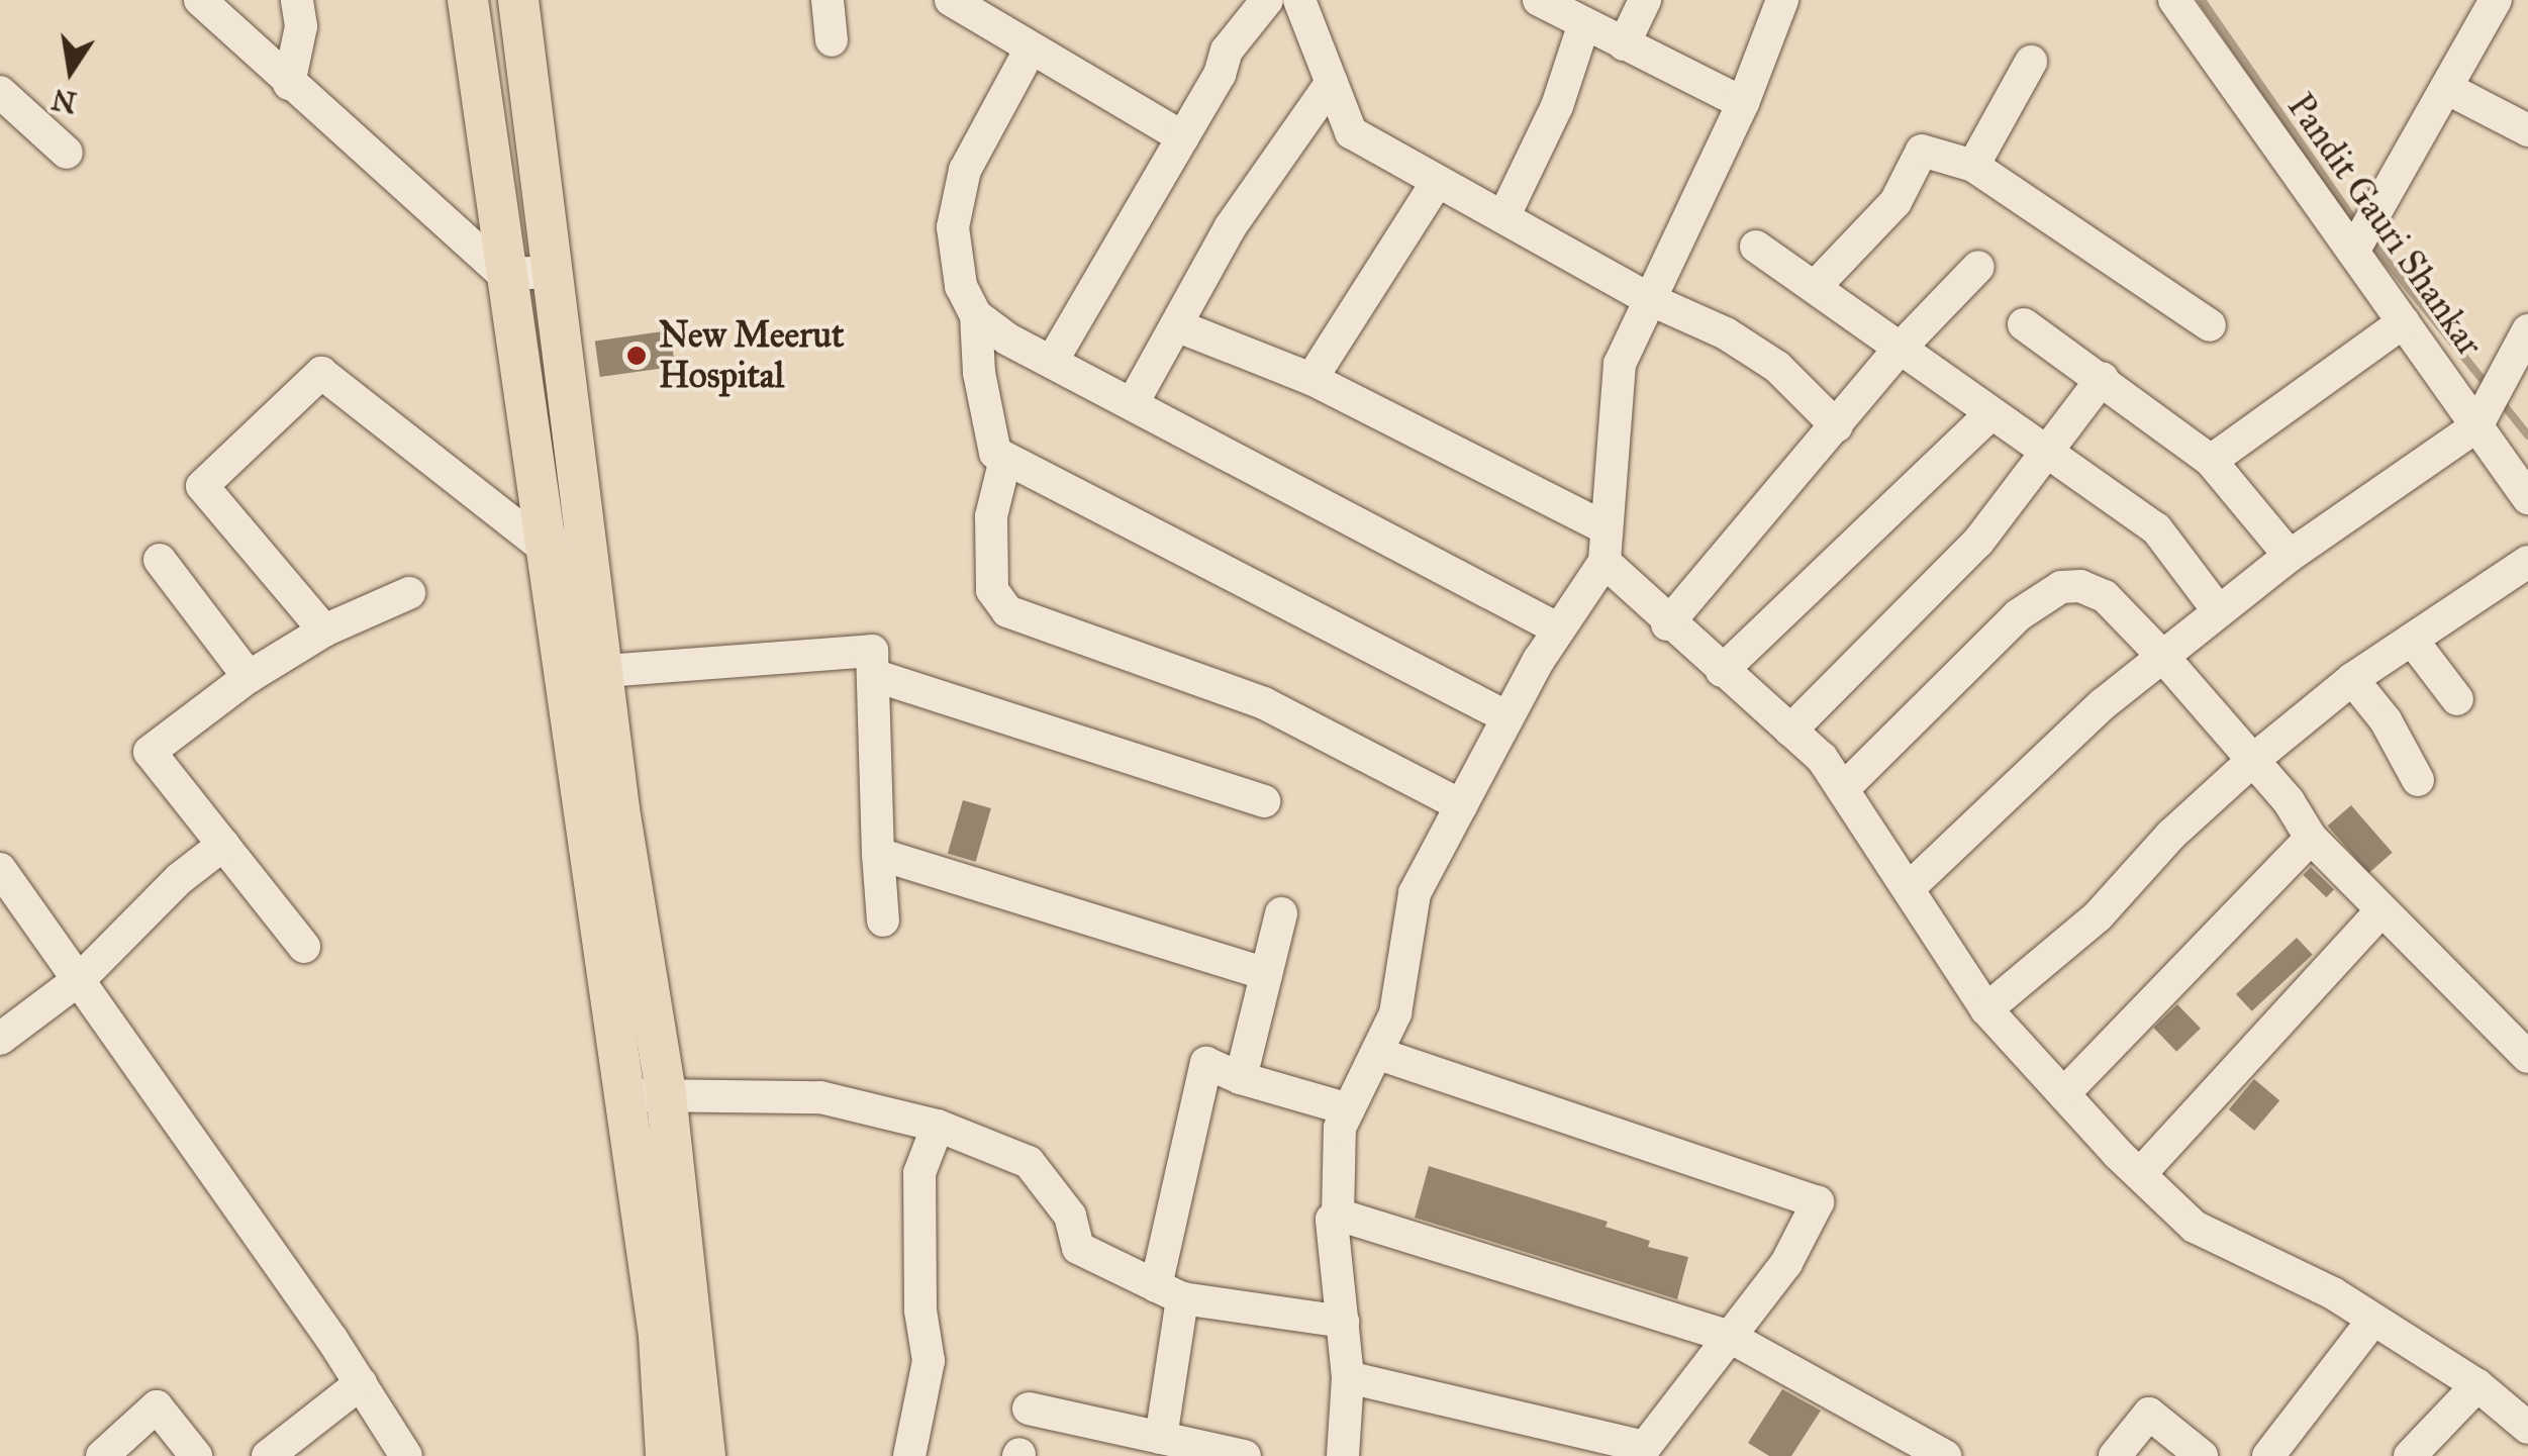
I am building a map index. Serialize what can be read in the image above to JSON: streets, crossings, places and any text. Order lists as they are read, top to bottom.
{
  "streets": {
    "street": ["Pandit Gauri Shankar"]
  },
  "places": ["New Meerut Hospital"],
  "north": "bottom"
}
